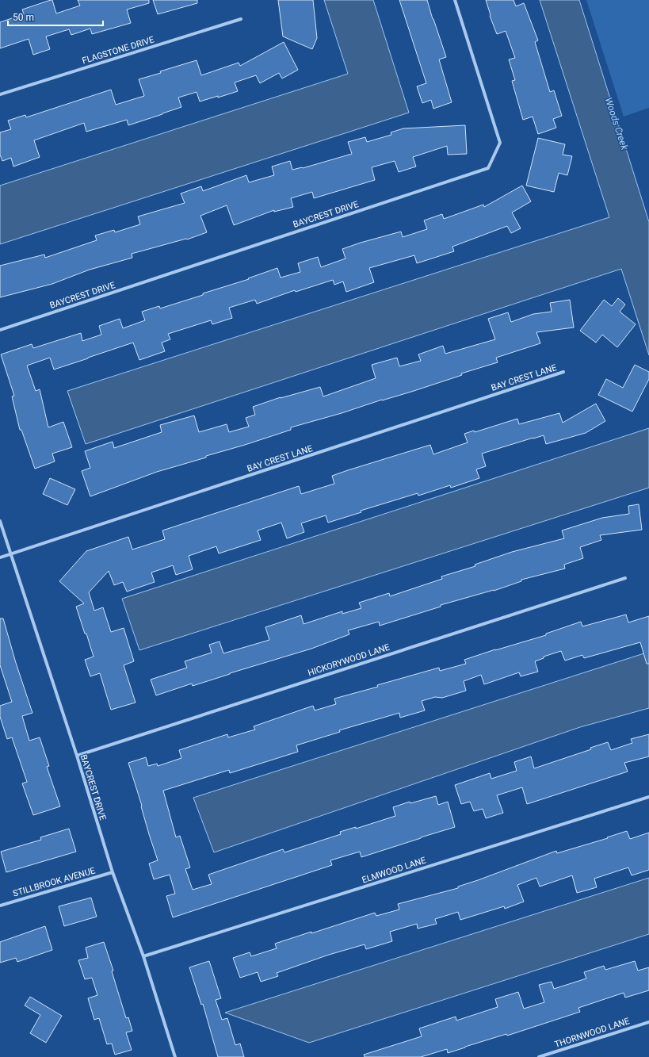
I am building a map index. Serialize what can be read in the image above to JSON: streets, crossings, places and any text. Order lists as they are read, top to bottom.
{
  "streets": {
    "street": [
      "FLAGSTONE DRIVE",
      "BAYCREST DRIVE",
      "BAY CREST LANE",
      "HICKORYWOOD LANE",
      "ELMWOOD LANE",
      "STILLBROOK AVENUE",
      "THORNWOOD LANE"
    ]
  },
  "crossings": [
    ["BAYCREST DRIVE", "BAY CREST LANE"],
    ["BAYCREST DRIVE", "HICKORYWOOD LANE"],
    ["BAYCREST DRIVE", "ELMWOOD LANE"],
    ["BAYCREST DRIVE", "STILLBROOK AVENUE"]
  ],
  "water": ["Woods Creek"],
  "scale_bar": "50 m"
}
